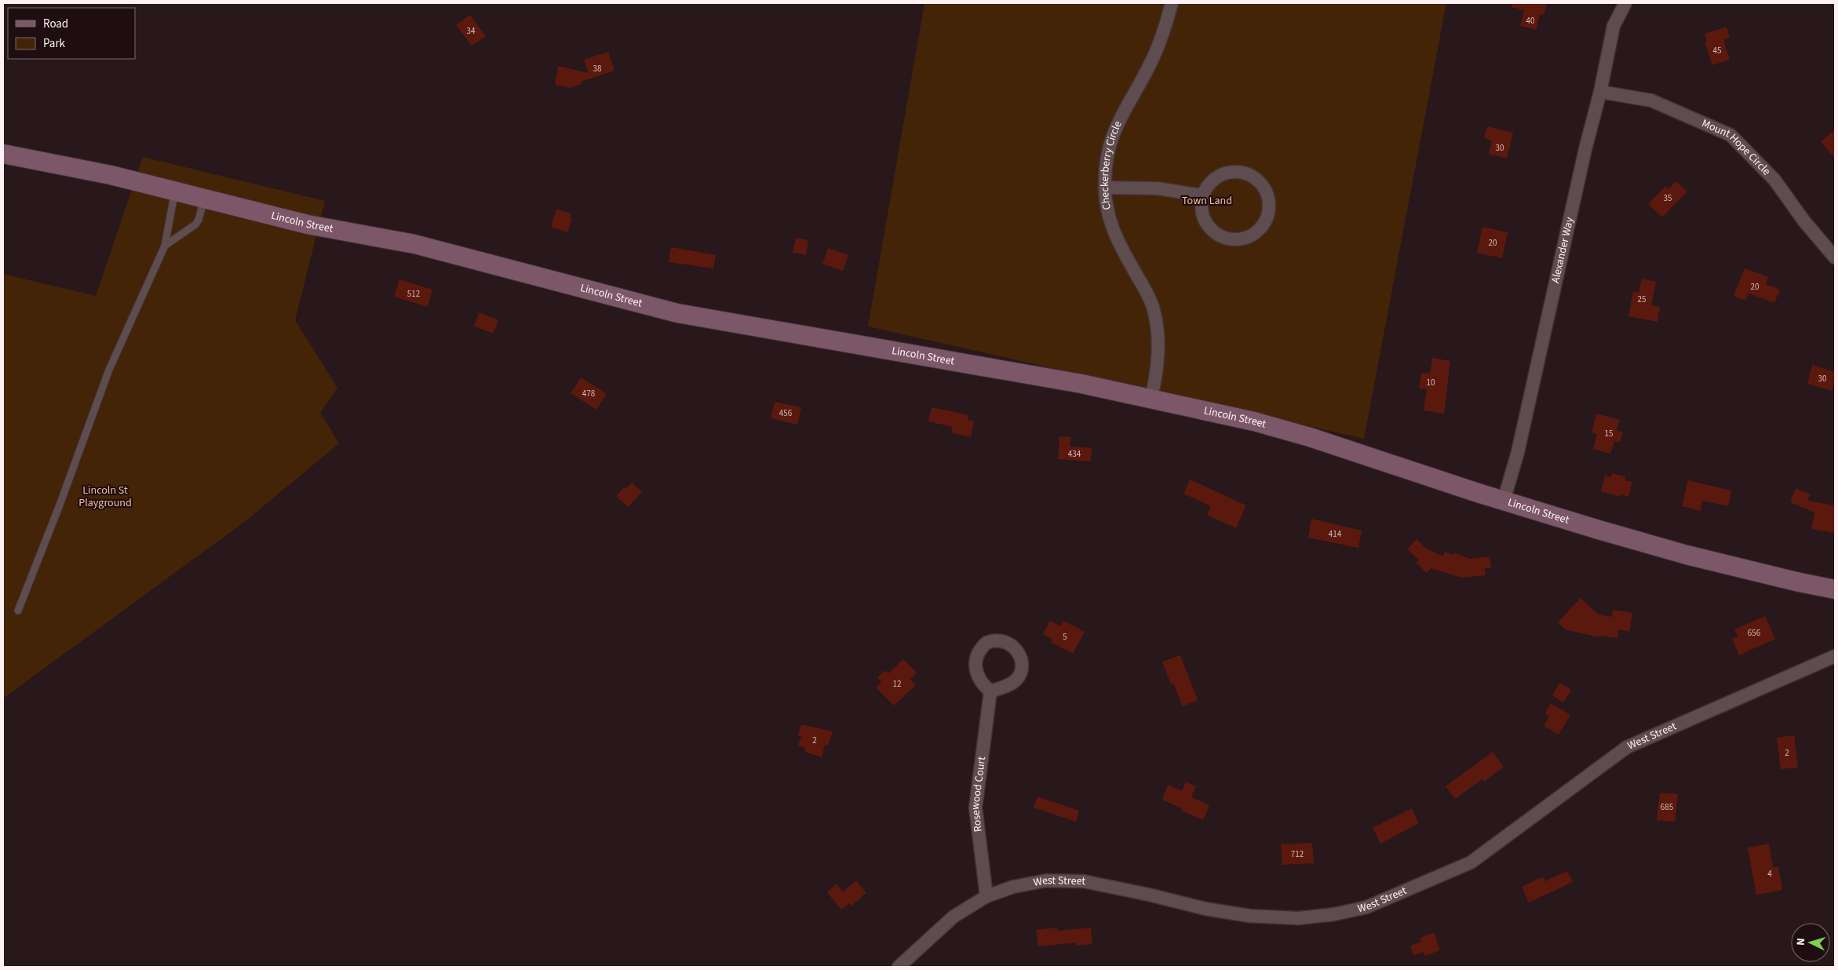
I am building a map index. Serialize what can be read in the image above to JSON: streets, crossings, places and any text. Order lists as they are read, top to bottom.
{
  "streets": {
    "main road": ["Lincoln Street"],
    "street": [
      "Mount Hope Circle",
      "Checkerberry Circle",
      "Alexander Way",
      "West Street",
      "Rosewood Court"
    ]
  },
  "crossings": [
    ["Mount Hope Circle", "Alexander Way"],
    ["Checkerberry Circle", "Lincoln Street"],
    ["Lincoln Street", "Alexander Way"],
    ["West Street", "Rosewood Court"]
  ],
  "parks": ["Town Land", "Lincoln St Playground"],
  "house_numbers": [
    "40",
    "34",
    "45",
    "38",
    "30",
    "35",
    "20",
    "20",
    "512",
    "25",
    "30",
    "10",
    "478",
    "456",
    "15",
    "434",
    "414",
    "656",
    "5",
    "12",
    "2",
    "2",
    "685",
    "712",
    "4"
  ],
  "legend": ["Road", "Park"],
  "north": "left"
}
